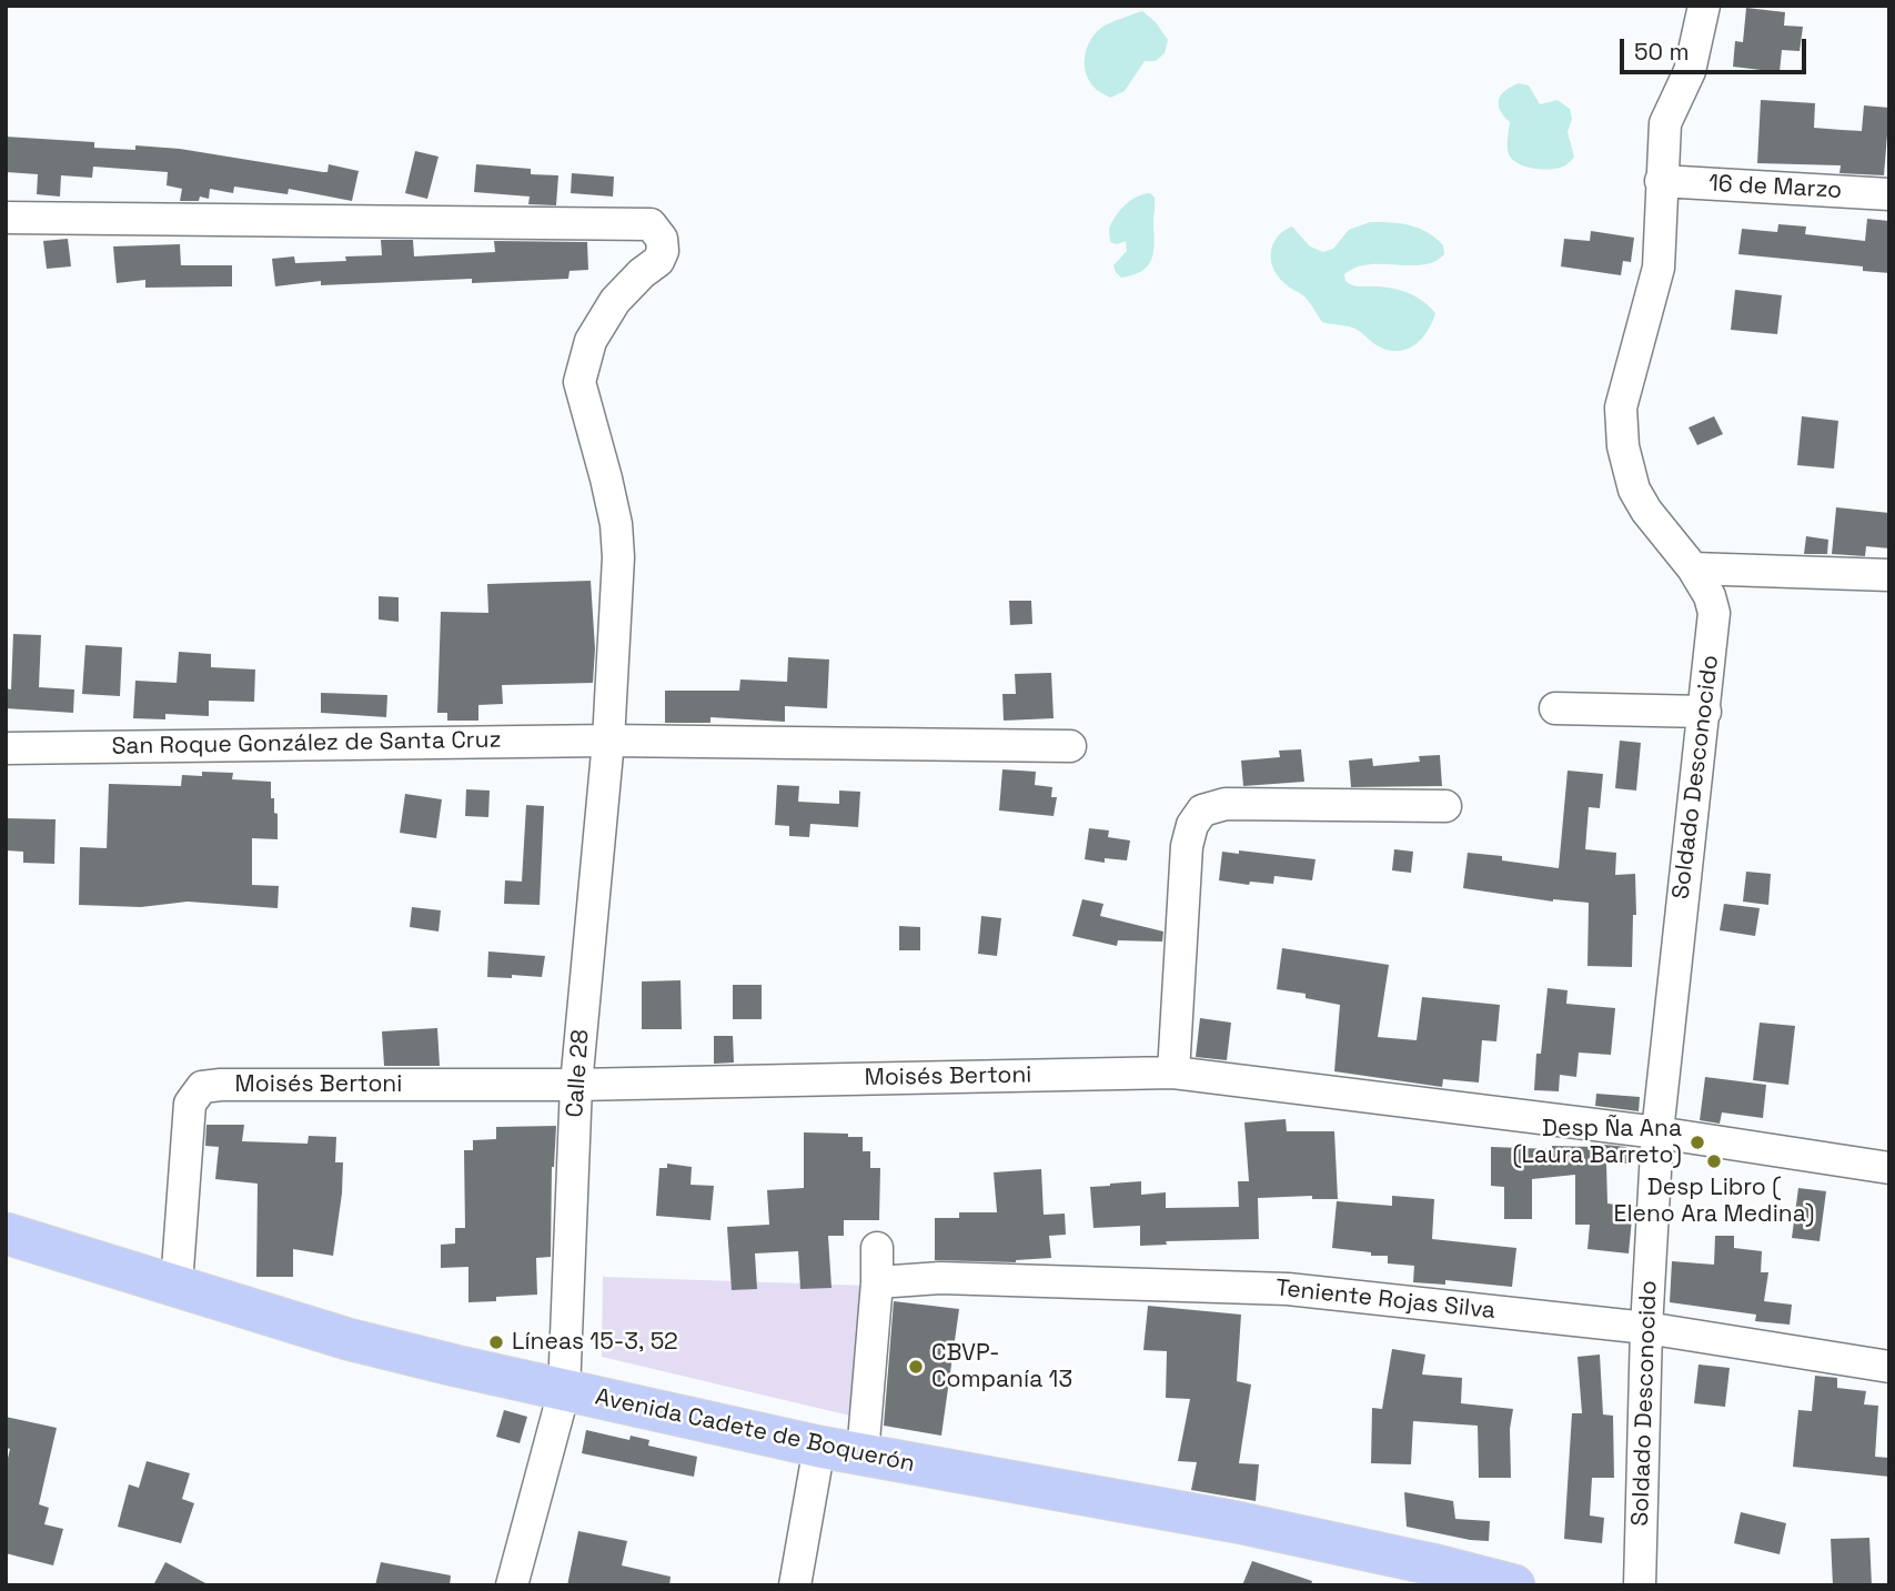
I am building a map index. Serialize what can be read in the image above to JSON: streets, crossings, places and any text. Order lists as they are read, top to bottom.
{
  "streets": {
    "main road": ["Avenida Cadete de Boquerón"],
    "street": [
      "16 de Marzo",
      "San Roque González de Santa Cruz",
      "Soldado Desconocido",
      "Calle 28",
      "Moisés Bertoni",
      "Teniente Rojas Silva"
    ]
  },
  "crossings": [
    ["16 de Marzo", "Soldado Desconocido"],
    ["San Roque González de Santa Cruz", "Calle 28"],
    ["Soldado Desconocido", "Moisés Bertoni"],
    ["Soldado Desconocido", "Teniente Rojas Silva"],
    ["Calle 28", "Moisés Bertoni"],
    ["Calle 28", "Avenida Cadete de Boquerón"],
    ["Moisés Bertoni", "Avenida Cadete de Boquerón"]
  ],
  "places": [
    "Desp Ña Ana (Laura Barreto)",
    "Desp Libro ( Eleno Ara Medina)",
    "Líneas 15-3, 52",
    "CBVP- Companía 13"
  ],
  "scale_bar": "50 m"
}
